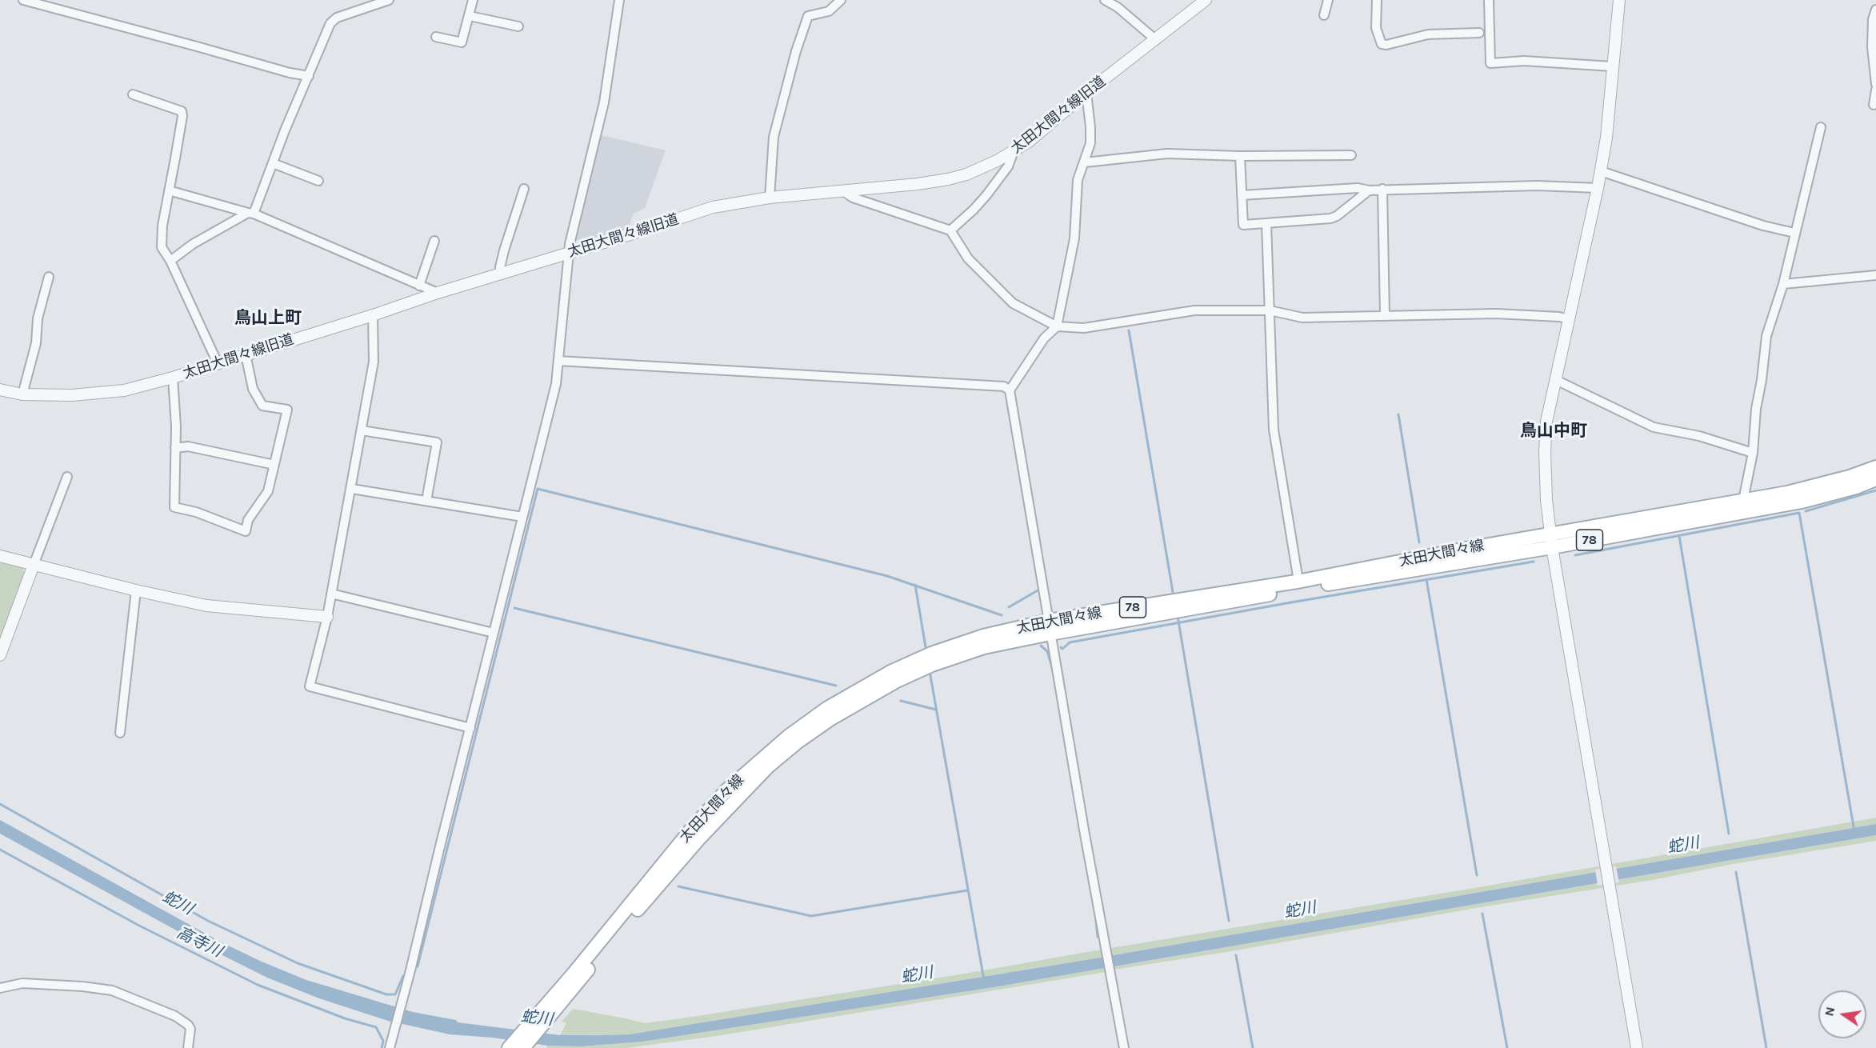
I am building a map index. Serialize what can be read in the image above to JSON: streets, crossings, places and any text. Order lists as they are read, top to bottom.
{
  "streets": {
    "main road": ["78", "太田大間々線"],
    "street": ["太田大間々線旧道"]
  },
  "districts": ["鳥山上町", "鳥山中町"],
  "water": ["蛇川", "高寺川"],
  "north": "left"
}
